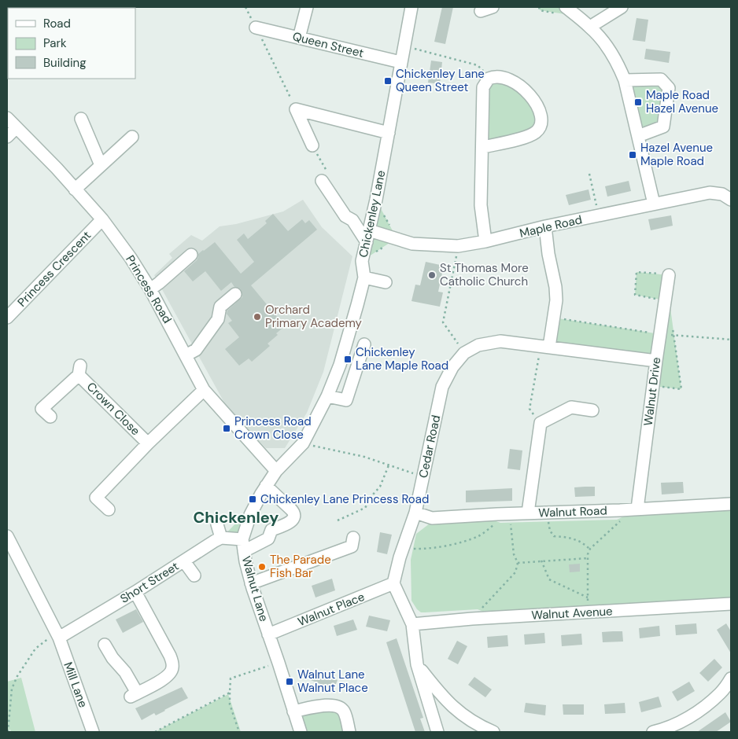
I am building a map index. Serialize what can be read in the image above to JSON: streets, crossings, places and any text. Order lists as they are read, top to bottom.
{
  "streets": {
    "street": [
      "Queen Street",
      "Chickenley Lane",
      "Maple Road",
      "Princess Crescent",
      "Princess Road",
      "Walnut Drive",
      "Crown Close",
      "Cedar Road",
      "Walnut Road",
      "Short Street",
      "Walnut Lane",
      "Walnut Place",
      "Walnut Avenue",
      "Mill Lane"
    ]
  },
  "crossings": [
    ["Queen Street", "Chickenley Lane"],
    ["Chickenley Lane", "Maple Road"],
    ["Chickenley Lane", "Princess Road"],
    ["Chickenley Lane", "Walnut Lane"],
    ["Princess Crescent", "Princess Road"],
    ["Princess Road", "Crown Close"],
    ["Princess Road", "Walnut Lane"],
    ["Walnut Drive", "Cedar Road"],
    ["Walnut Drive", "Walnut Road"],
    ["Cedar Road", "Walnut Road"],
    ["Cedar Road", "Walnut Place"],
    ["Short Street", "Mill Lane"],
    ["Walnut Lane", "Walnut Place"]
  ],
  "districts": ["Chickenley"],
  "places": {
    "transit": [
      "Chickenley Lane Queen Street",
      "Maple Road Hazel Avenue",
      "Hazel Avenue Maple Road",
      "Chickenley Lane Maple Road",
      "Princess Road Crown Close",
      "Chickenley Lane Princess Road",
      "Walnut Lane Walnut Place"
    ],
    "other": ["St Thomas More Catholic Church", "Orchard Primary Academy", "The Parade Fish Bar"]
  },
  "legend": ["Road", "Park", "Building"]
}
